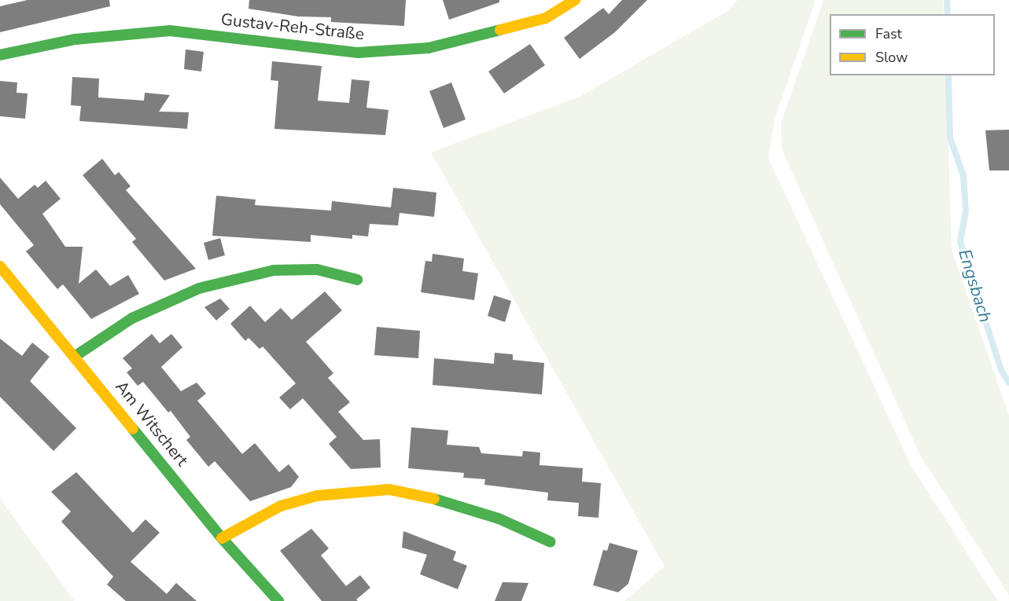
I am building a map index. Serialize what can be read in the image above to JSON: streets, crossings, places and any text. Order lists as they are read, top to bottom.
{
  "streets": {
    "street": ["Gustav-Reh-Straße", "Am Witschert"]
  },
  "water": ["Engsbach"],
  "legend": ["Fast", "Slow"]
}
